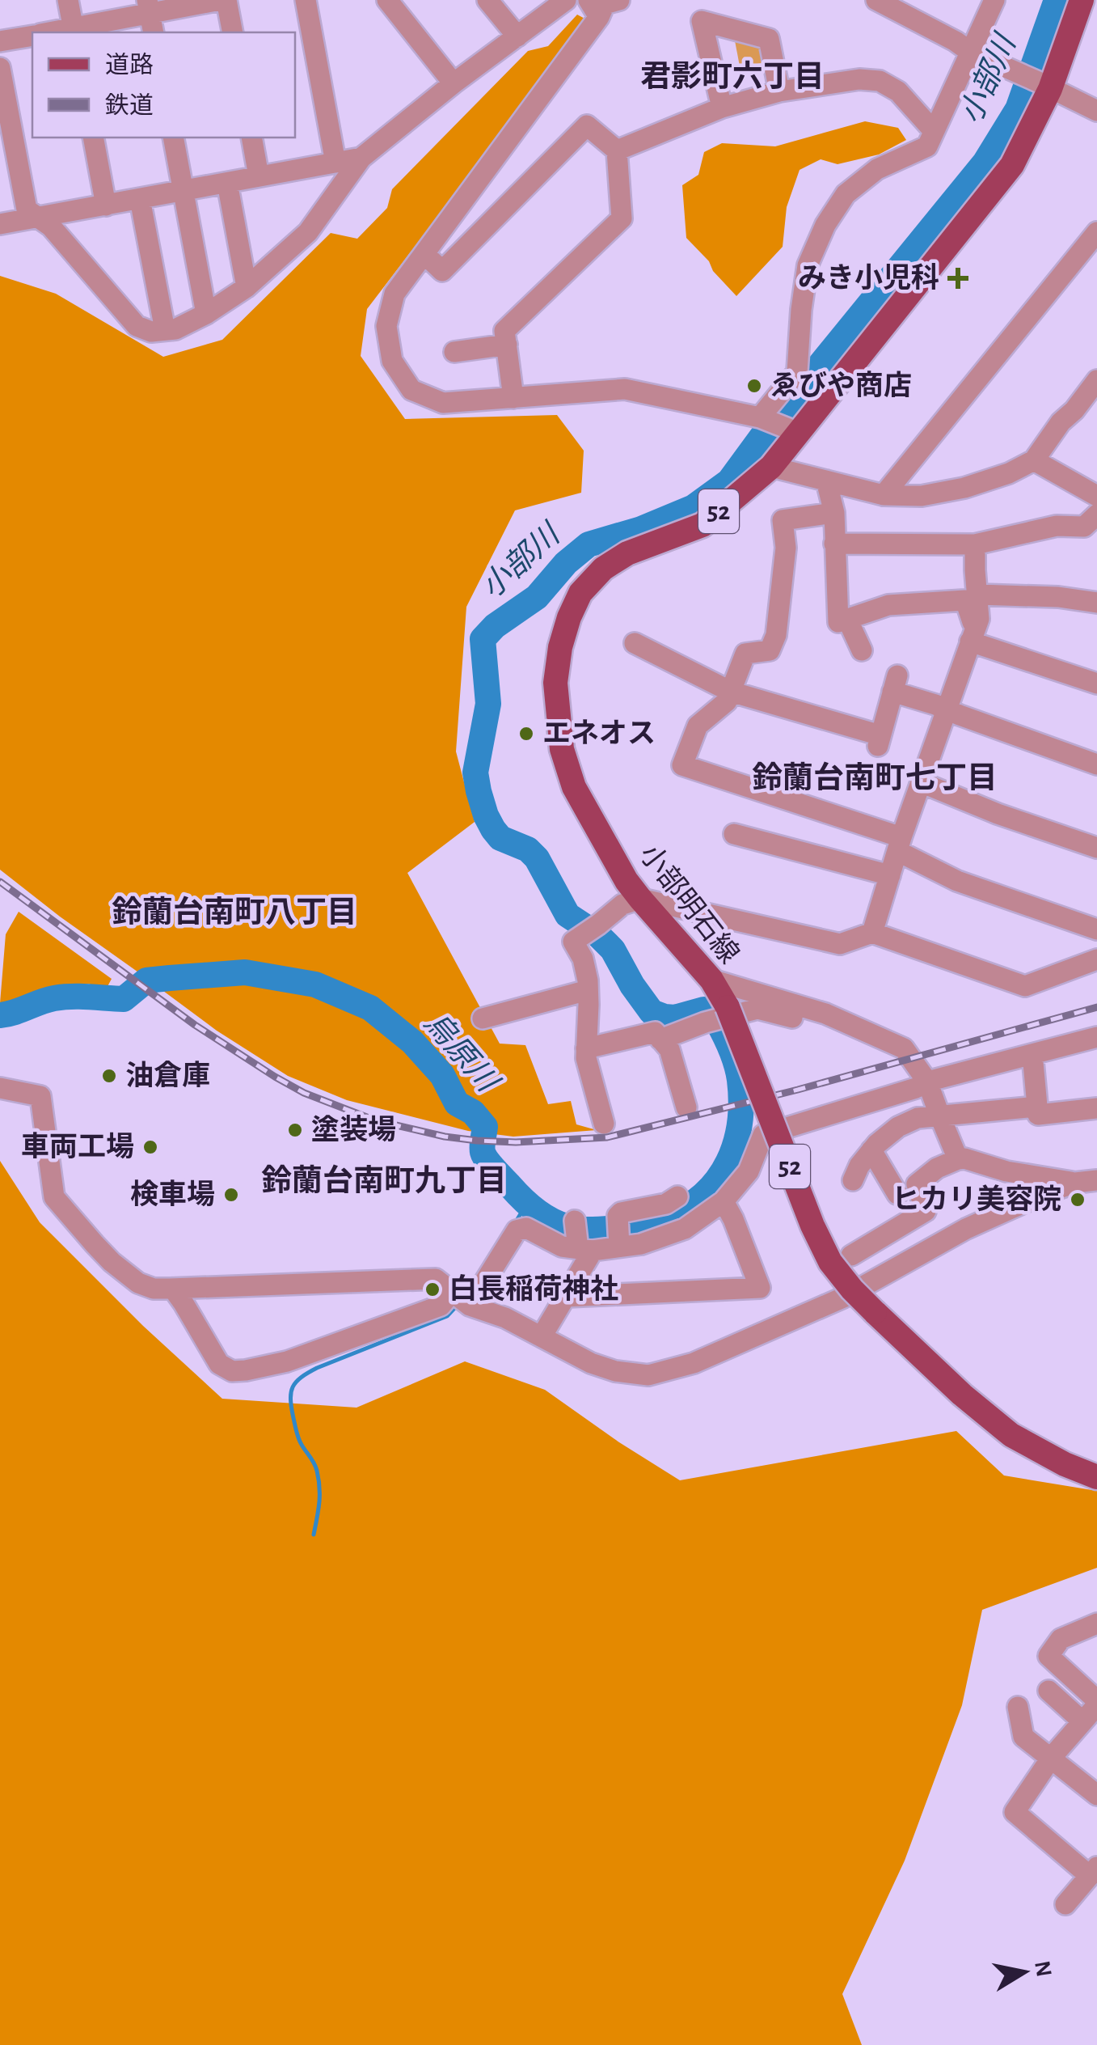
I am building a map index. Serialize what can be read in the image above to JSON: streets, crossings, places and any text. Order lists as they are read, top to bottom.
{
  "streets": {
    "main road": ["52", "小部明石線"]
  },
  "districts": [
    "君影町六丁目",
    "鈴蘭台南町七丁目",
    "鈴蘭台南町八丁目",
    "鈴蘭台南町九丁目"
  ],
  "water": ["小部川", "烏原川"],
  "places": {
    "health": ["みき小児科"],
    "other": [
      "ゑびや商店",
      "エネオス",
      "油倉庫",
      "塗装場",
      "車両工場",
      "検車場",
      "ヒカリ美容院",
      "白長稲荷神社"
    ]
  },
  "legend": ["道路", "鉄道"],
  "north": "right"
}
